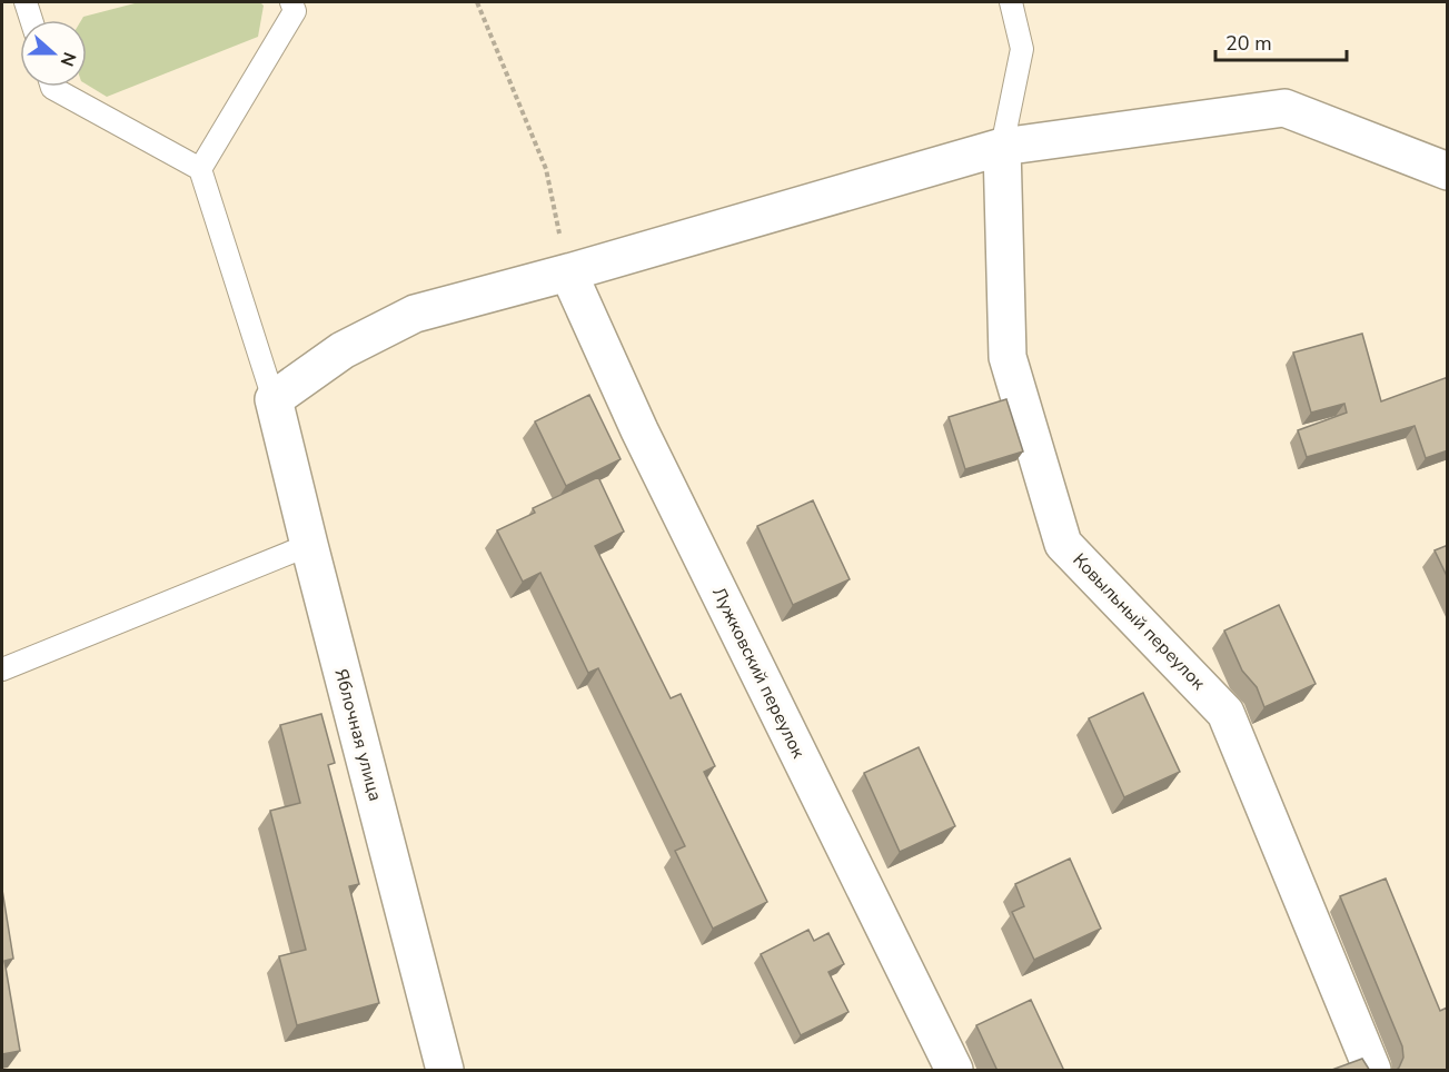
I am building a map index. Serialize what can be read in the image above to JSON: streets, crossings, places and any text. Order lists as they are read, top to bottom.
{
  "streets": {
    "street": ["Ковыльный переулок", "Лужковский переулок", "Яблочная улица"]
  },
  "scale_bar": "20 m",
  "north": "right"
}
